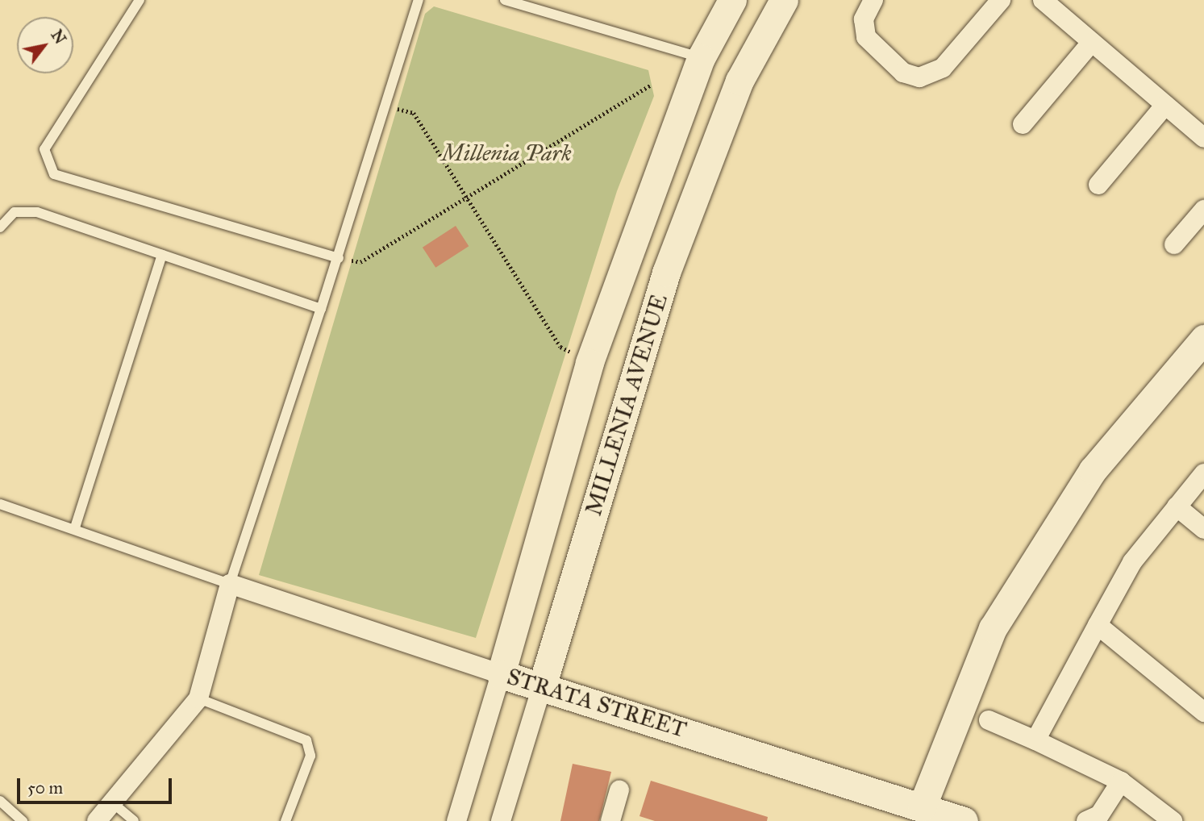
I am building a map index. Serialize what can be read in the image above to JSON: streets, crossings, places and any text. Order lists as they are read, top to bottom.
{
  "streets": {
    "street": ["MILLENIA AVENUE", "STRATA STREET"]
  },
  "crossings": [
    ["MILLENIA AVENUE", "STRATA STREET"]
  ],
  "parks": ["Millenia Park"],
  "scale_bar": "50 m",
  "north": "top right"
}
